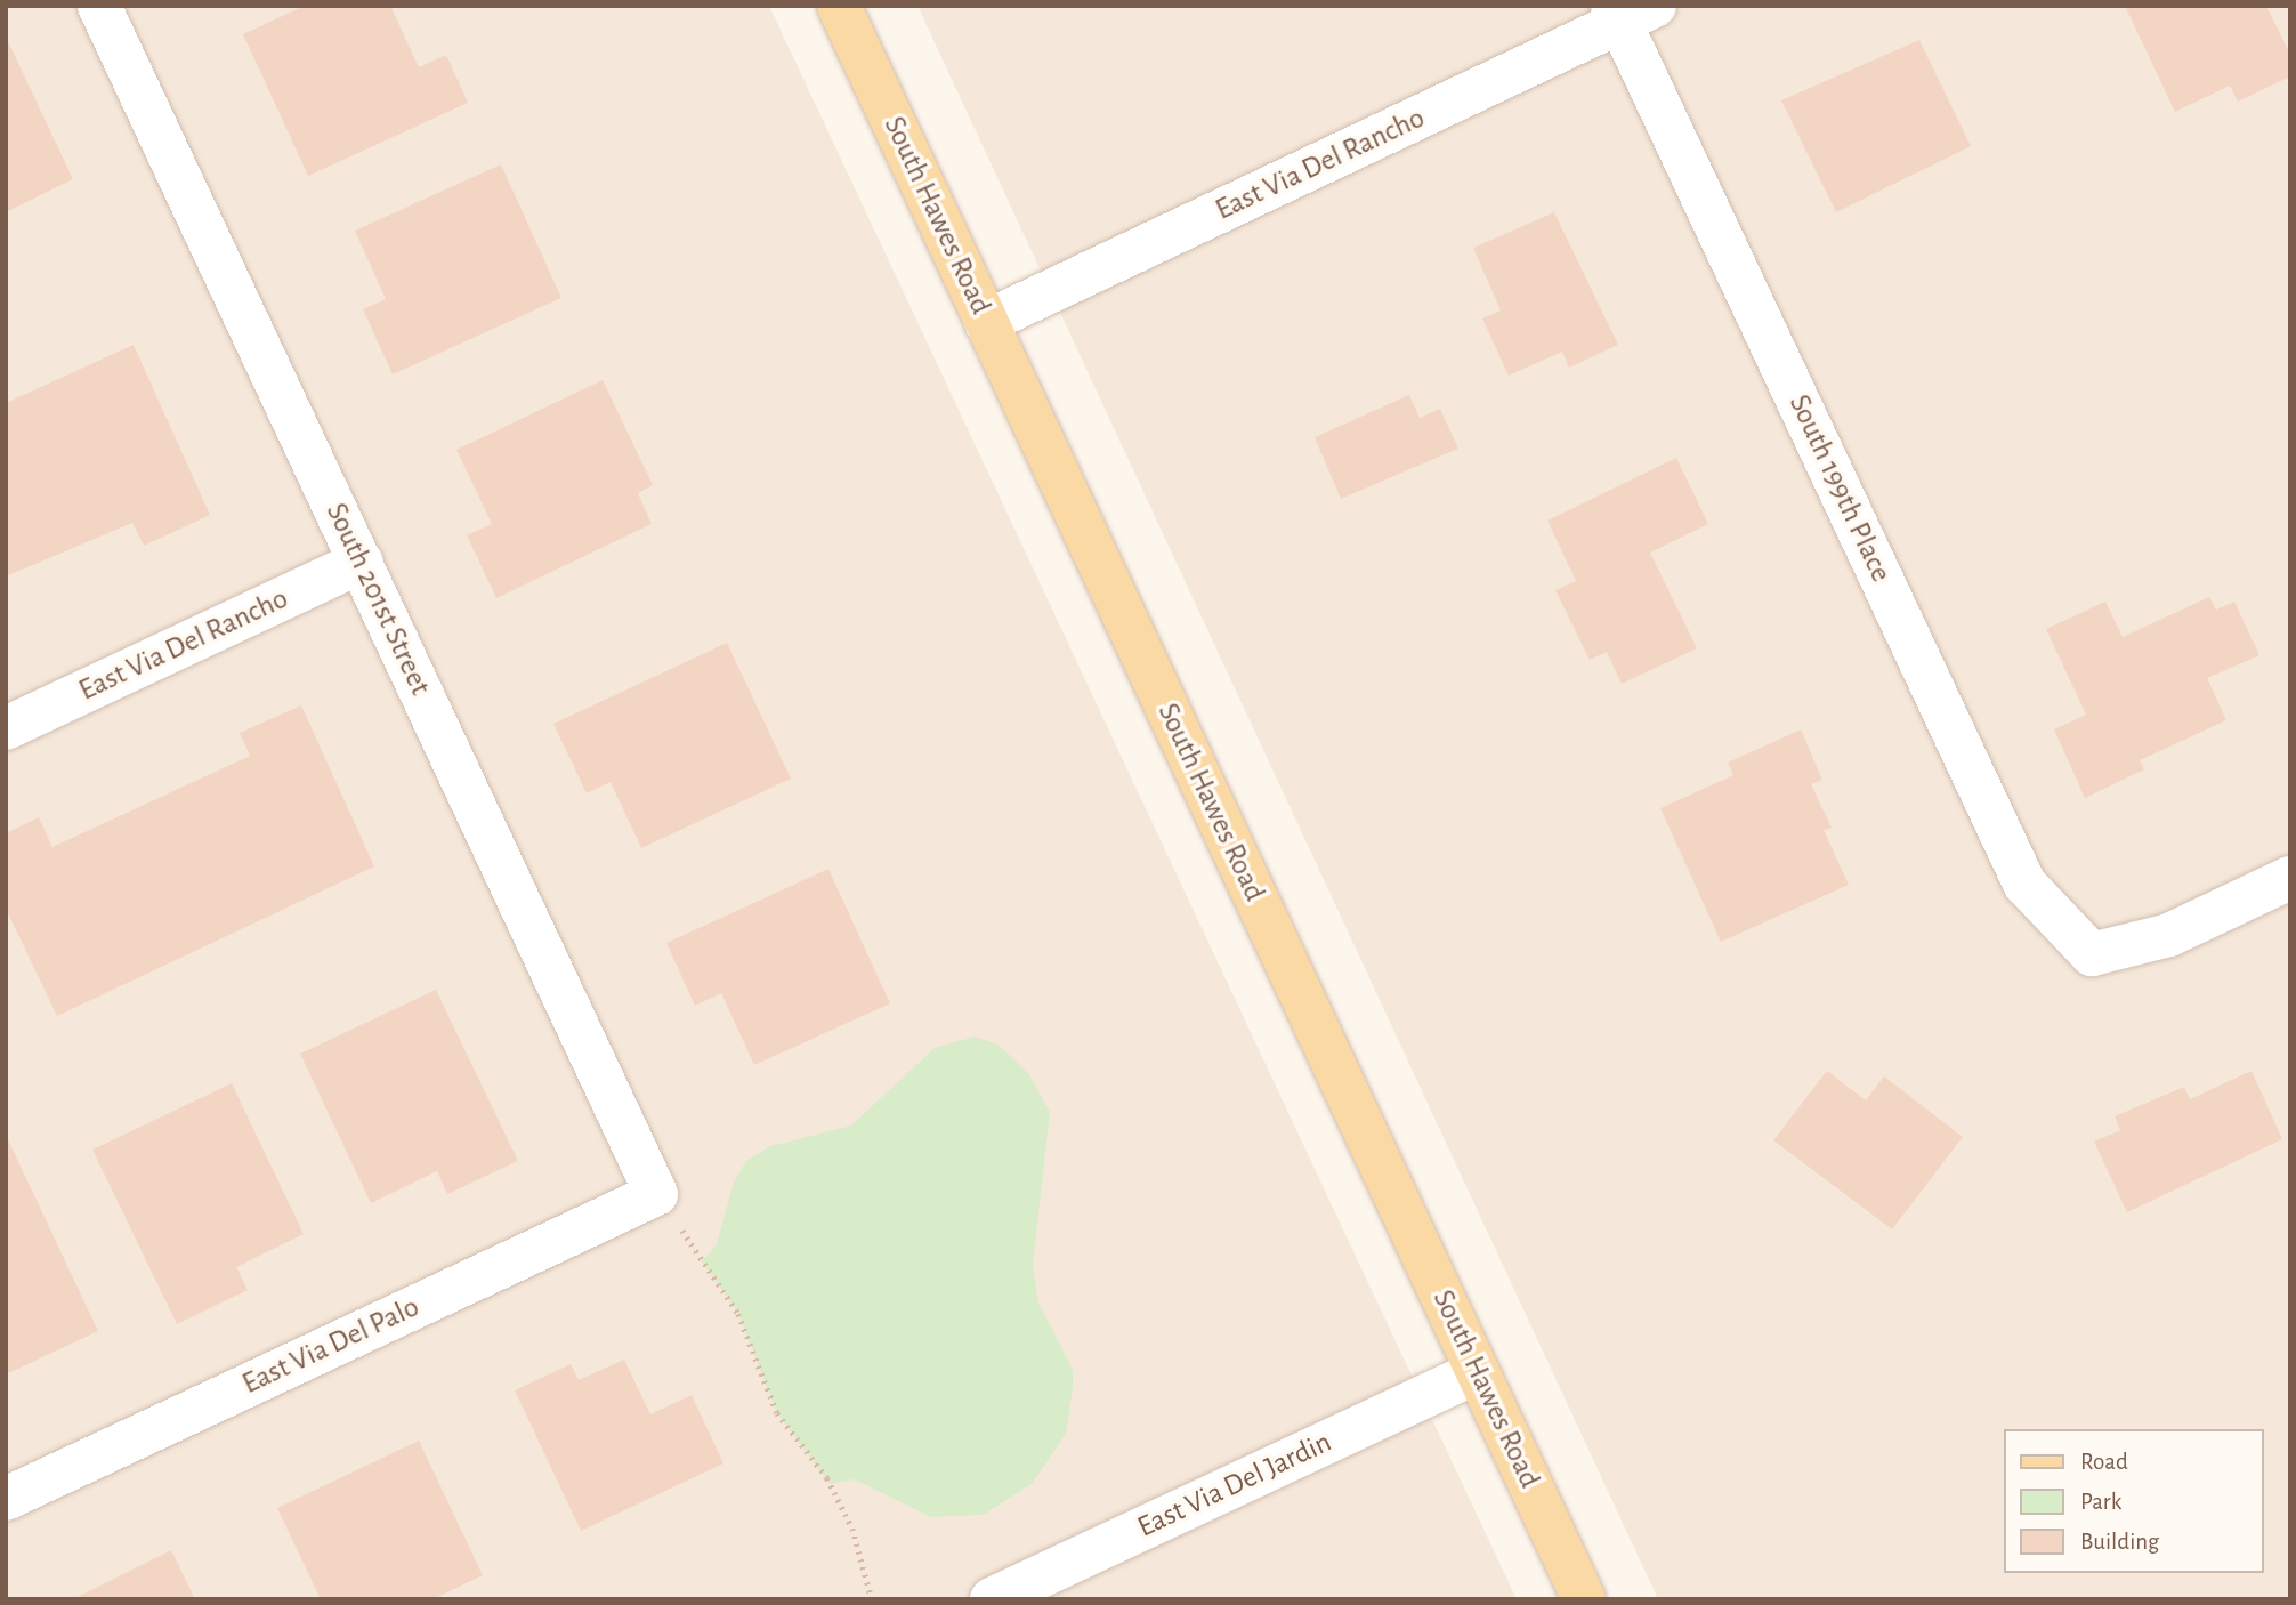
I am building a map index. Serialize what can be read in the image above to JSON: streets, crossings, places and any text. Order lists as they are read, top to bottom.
{
  "streets": {
    "main road": ["South Hawes Road"],
    "street": [
      "East Via Del Rancho",
      "South 199th Place",
      "South 201st Street",
      "East Via Del Palo",
      "East Via Del Jardin"
    ]
  },
  "crossings": [
    ["East Via Del Rancho", "South Hawes Road"],
    ["East Via Del Rancho", "South 199th Place"],
    ["East Via Del Rancho", "South 201st Street"],
    ["South Hawes Road", "East Via Del Jardin"],
    ["South 201st Street", "East Via Del Palo"]
  ],
  "legend": ["Road", "Park", "Building"]
}
